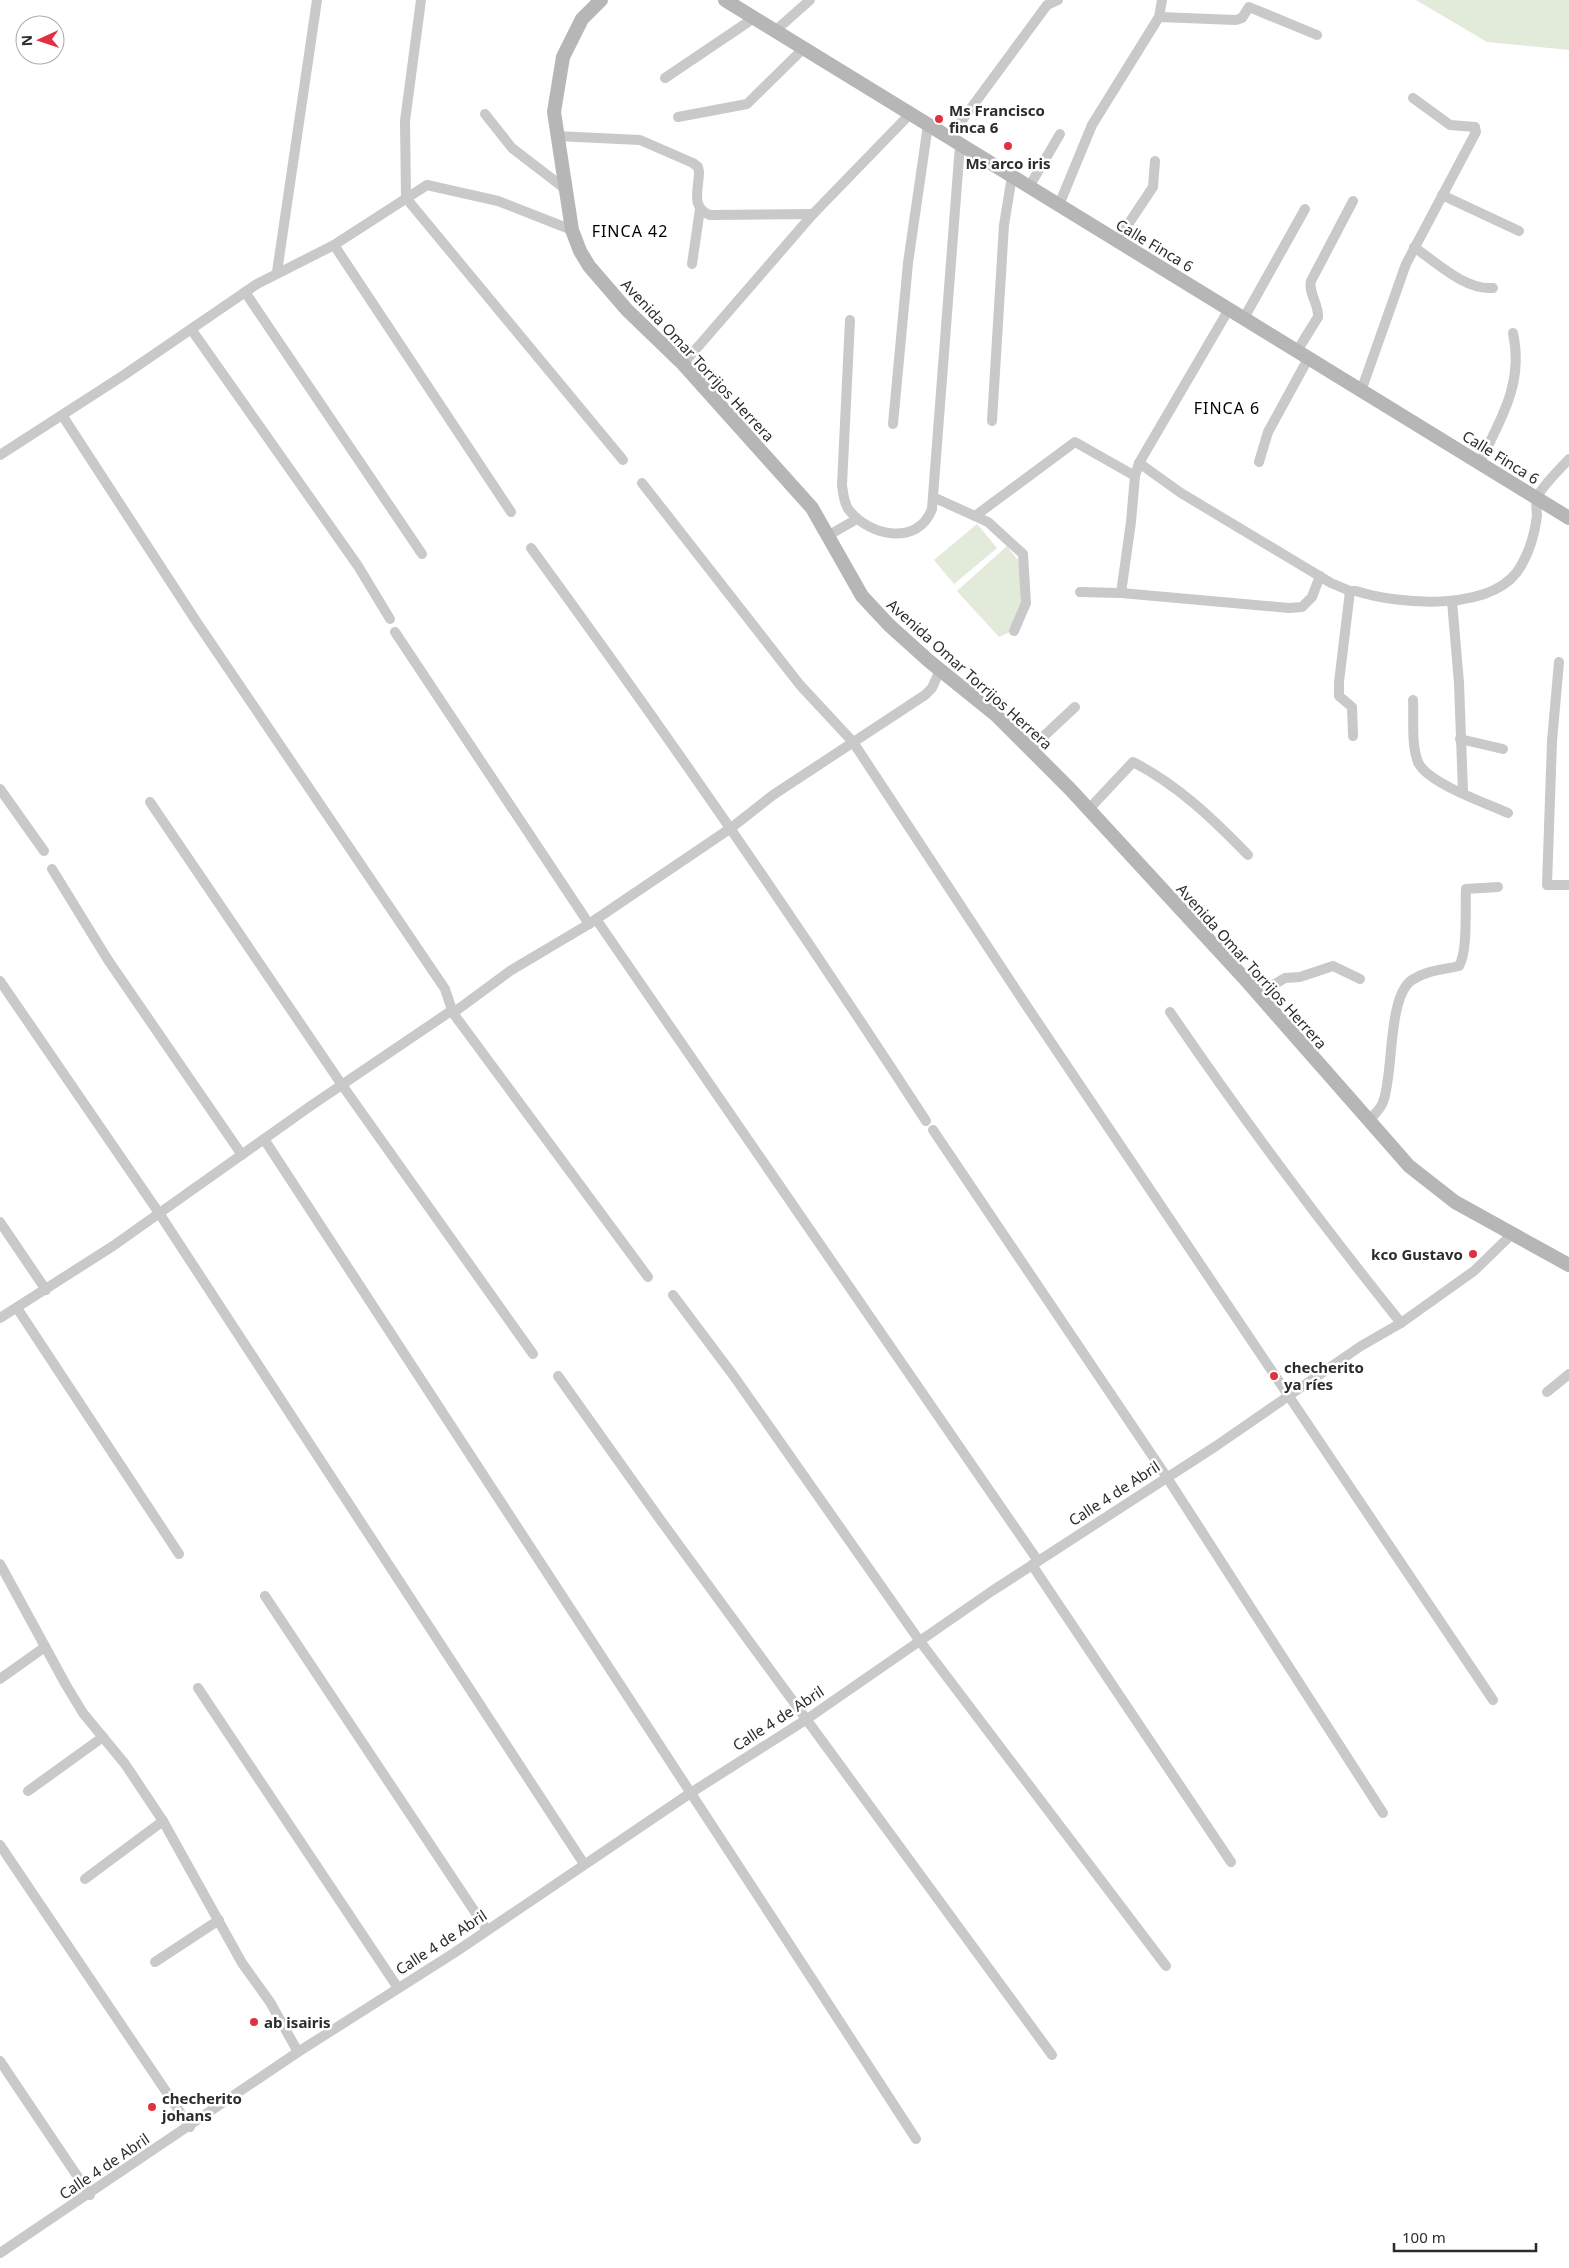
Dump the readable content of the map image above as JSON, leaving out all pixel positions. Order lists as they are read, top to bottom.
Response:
{
  "streets": {
    "street": ["Calle Finca 6", "Avenida Omar Torrijos Herrera", "Calle 4 de Abril"]
  },
  "crossings": [
    ["Avenida Omar Torrijos Herrera", "Calle 4 de Abril"]
  ],
  "districts": ["FINCA 42", "FINCA 6"],
  "places": [
    "Ms Francisco finca 6",
    "Ms arco iris",
    "kco Gustavo",
    "checherito ya ríes",
    "ab isairis",
    "checherito johans"
  ],
  "scale_bar": "100 m",
  "north": "left"
}
